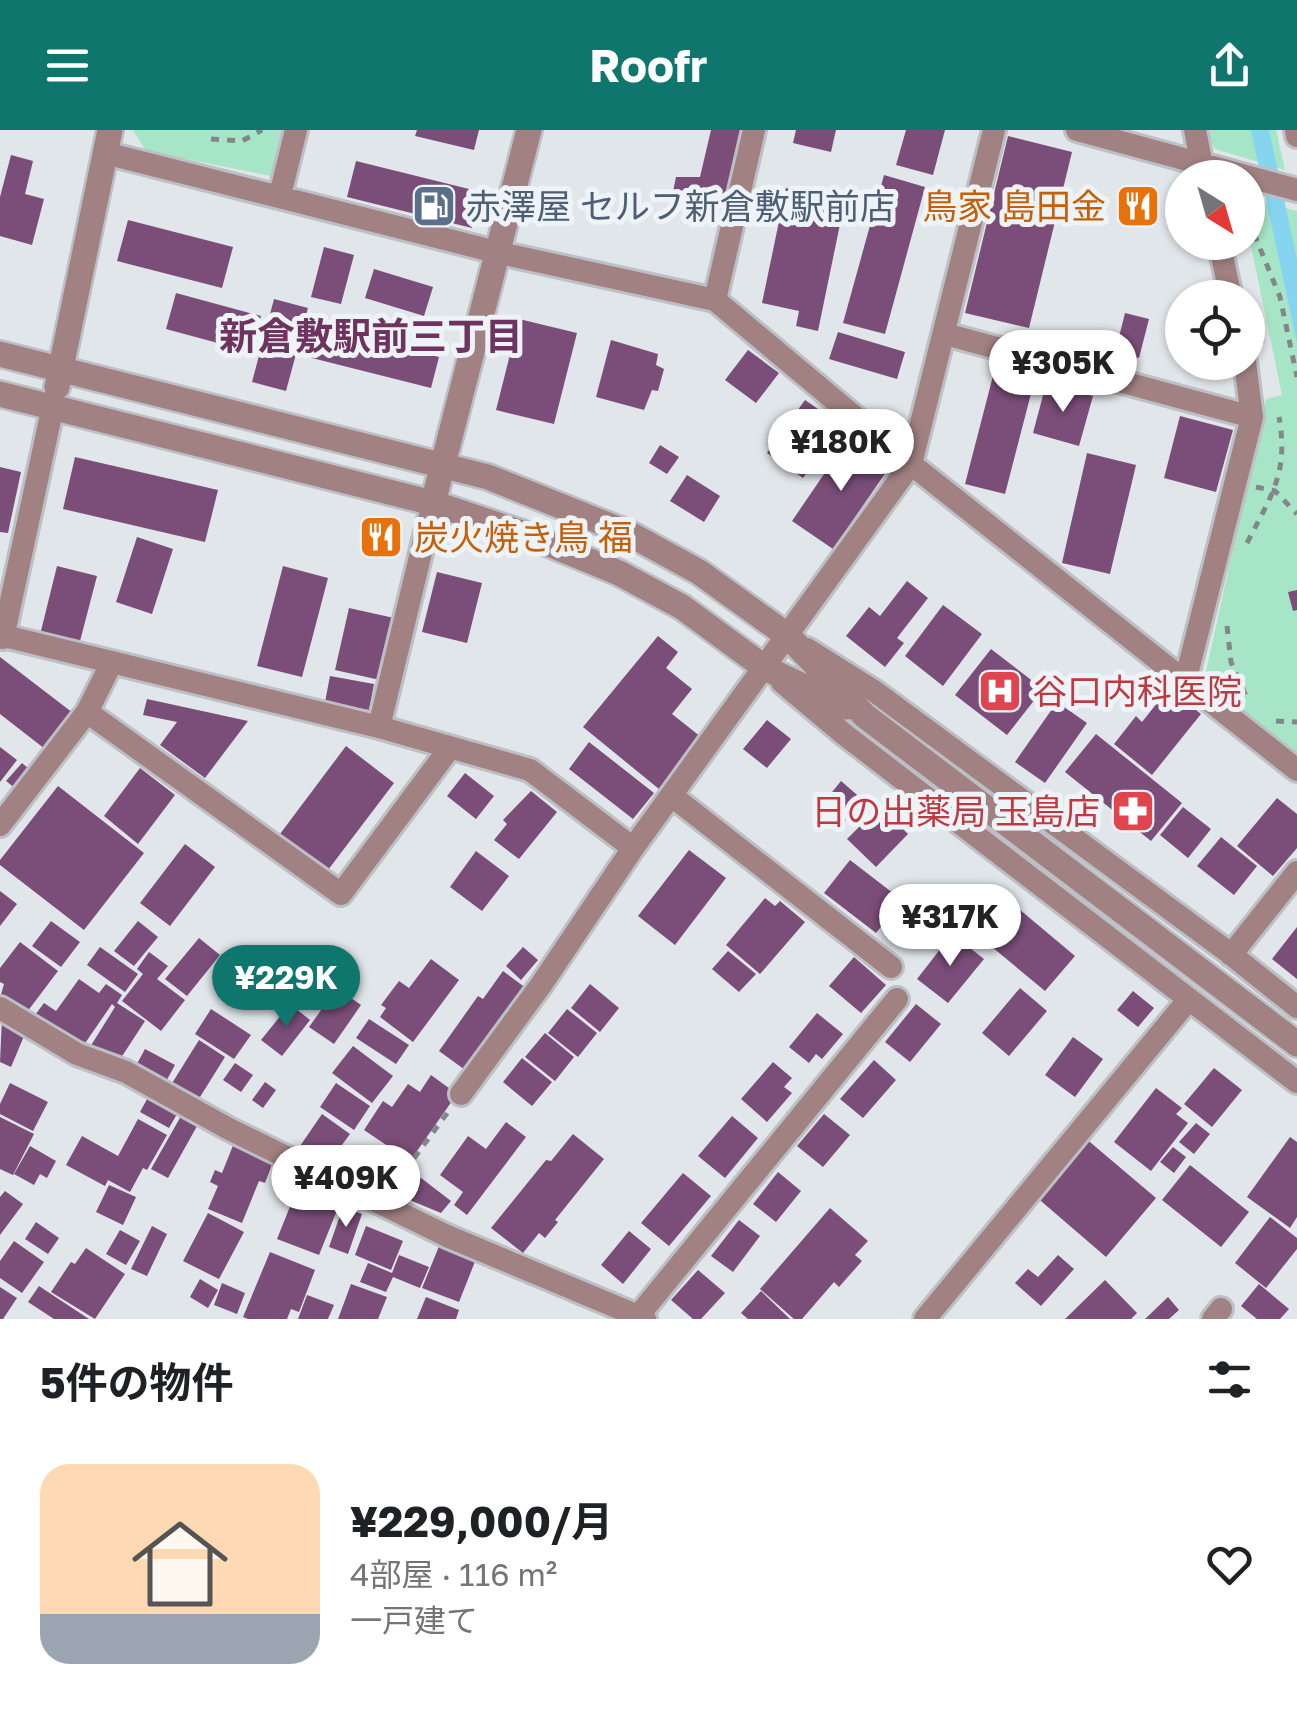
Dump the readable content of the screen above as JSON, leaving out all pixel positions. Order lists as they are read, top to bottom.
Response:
{
  "districts": ["新倉敷駅前三丁目"],
  "places": {
    "fuel station": ["赤澤屋 セルフ新倉敷駅前店"],
    "restaurant": ["鳥家 島田金", "炭火焼き鳥 福"],
    "hospital": ["谷口内科医院"],
    "pharmacy": ["日の出薬局 玉島店"]
  },
  "north": "bottom right",
  "page": {
    "header": "Roofr",
    "price": [
      "¥305K",
      "¥180K",
      "¥317K",
      "¥229K",
      "¥409K"
    ],
    "heading": "5件の物件",
    "list": [
      {
        "name": "¥229,000/月",
        "note": "4部屋 · 116 m² · 一戸建て"
      }
    ]
  }
}
